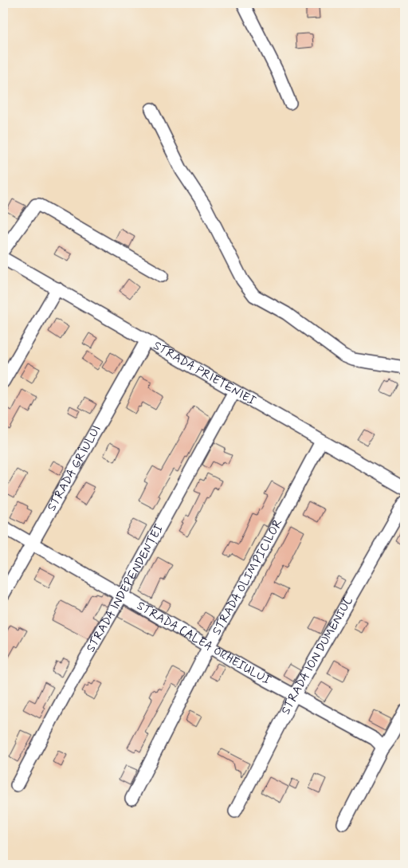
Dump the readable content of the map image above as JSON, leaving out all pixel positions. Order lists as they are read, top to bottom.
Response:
{
  "streets": {
    "street": [
      "STRADA PRIETENIEI",
      "STRADA GRÎULUI",
      "STRADA OLIMPICILOR",
      "STRADA INDEPENDENȚEI",
      "STRADA CALEA ORHEIULUI",
      "STRADA ION DUMENIUC"
    ]
  },
  "crossings": [
    ["STRADA PRIETENIEI", "STRADA GRÎULUI"],
    ["STRADA PRIETENIEI", "STRADA OLIMPICILOR"],
    ["STRADA PRIETENIEI", "STRADA INDEPENDENȚEI"],
    ["STRADA GRÎULUI", "STRADA CALEA ORHEIULUI"],
    ["STRADA OLIMPICILOR", "STRADA CALEA ORHEIULUI"],
    ["STRADA INDEPENDENȚEI", "STRADA CALEA ORHEIULUI"],
    ["STRADA CALEA ORHEIULUI", "STRADA ION DUMENIUC"]
  ]
}
